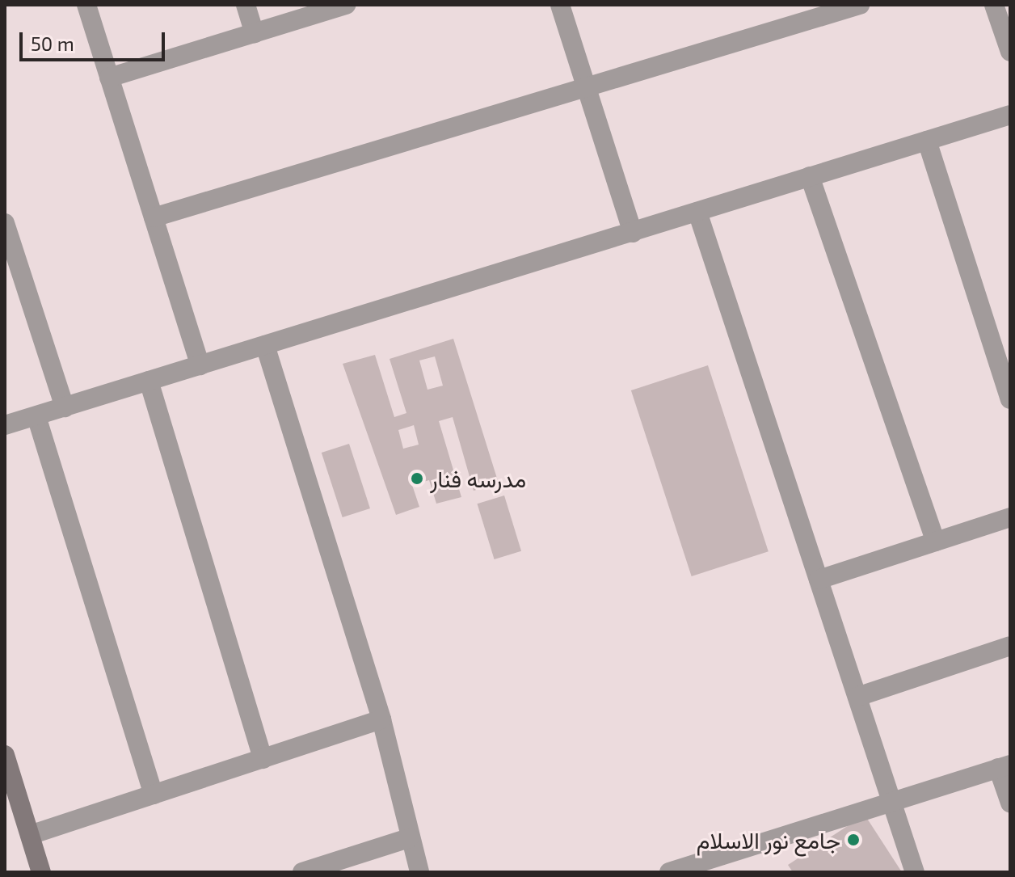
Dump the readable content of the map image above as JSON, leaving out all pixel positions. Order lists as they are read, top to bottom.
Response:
{
  "places": ["مدرسه فنار", "جامع نور الاسلام"],
  "scale_bar": "50 m"
}
